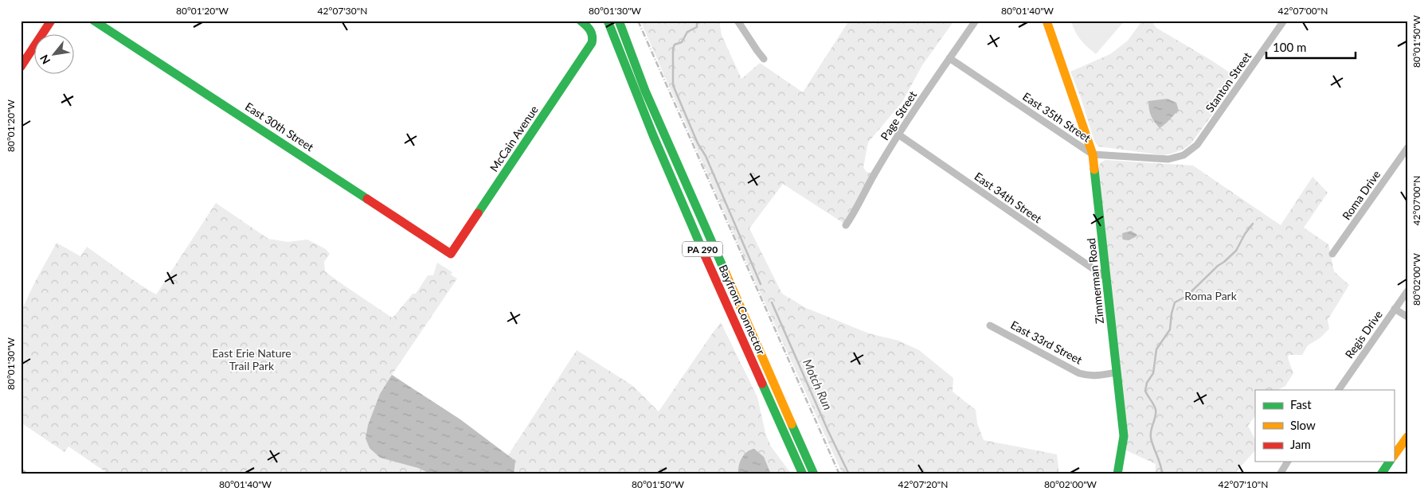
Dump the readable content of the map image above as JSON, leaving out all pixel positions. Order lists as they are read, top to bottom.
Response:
{
  "streets": {
    "main road": [
      "East 30th Street",
      "McCain Avenue",
      "PA 290",
      "Zimmerman Road",
      "Bayfront Connector"
    ],
    "street": [
      "Stanton Street",
      "Page Street",
      "East 35th Street",
      "Roma Drive",
      "East 34th Street",
      "Regis Drive",
      "East 33rd Street"
    ]
  },
  "crossings": [
    ["Stanton Street", "East 35th Street"],
    ["Page Street", "East 35th Street"],
    ["Page Street", "East 34th Street"],
    ["East 35th Street", "Zimmerman Road"],
    ["East 30th Street", "McCain Avenue"],
    ["East 34th Street", "Zimmerman Road"],
    ["Zimmerman Road", "East 33rd Street"]
  ],
  "water": ["Motch Run"],
  "parks": ["Roma Park", "East Erie Nature Trail Park"],
  "legend": ["Fast", "Slow", "Jam"],
  "scale_bar": "100 m",
  "north": "bottom left",
  "coordinates": [
    "80°01'20\"W",
    "42°07'30\"N",
    "80°01'30\"W",
    "80°01'40\"W",
    "42°07'00\"N",
    "80°01'50\"W",
    "80°02'00\"W",
    "42°07'20\"N",
    "42°07'10\"N"
  ]
}
